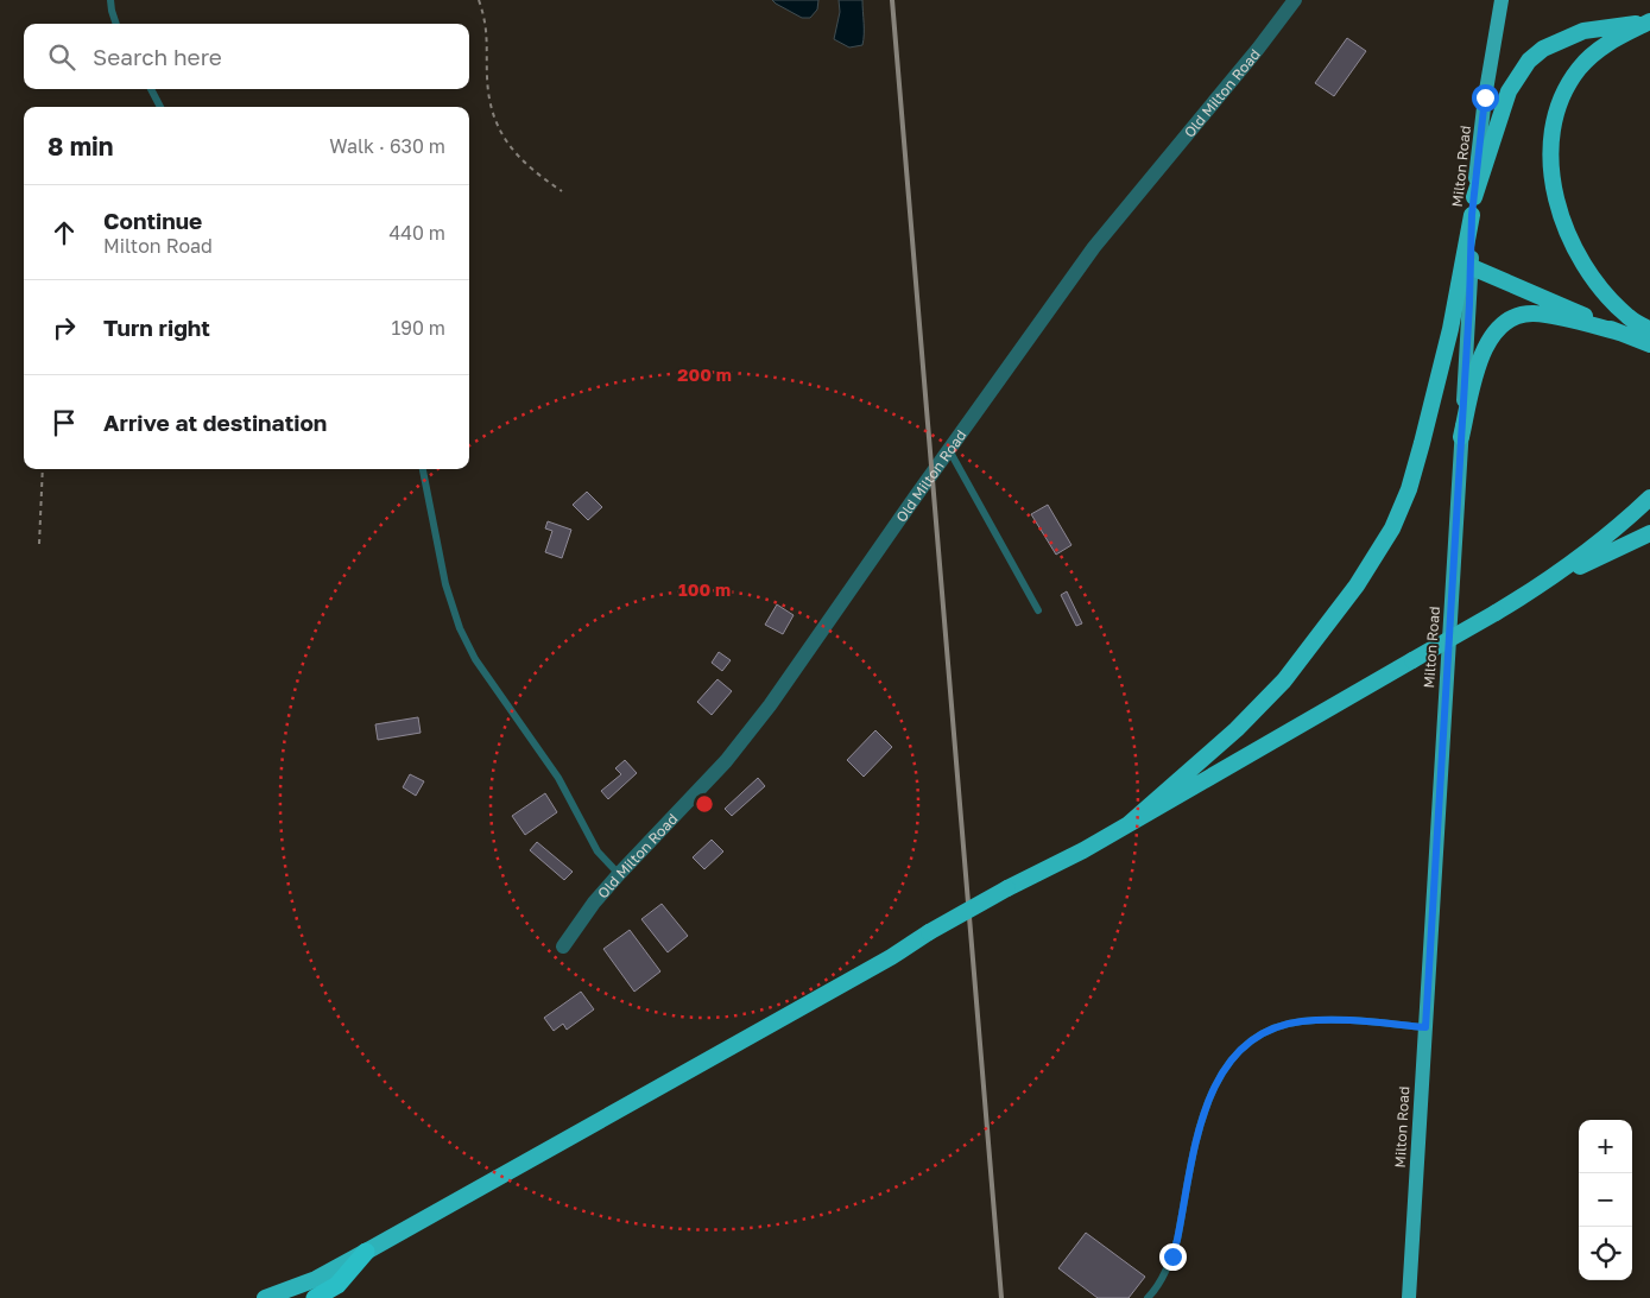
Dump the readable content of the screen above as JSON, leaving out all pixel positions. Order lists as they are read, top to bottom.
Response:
{
  "streets": {
    "main road": ["Milton Road"],
    "street": ["Old Milton Road"]
  },
  "page": {
    "search": "Search here",
    "heading": ["8 min", "Walk · 630 m"],
    "list": [
      ["Continue", "Milton Road", "440 m"],
      ["Turn right", "190 m"],
      "Arrive at destination"
    ],
    "map_buttons": ["+", "−"]
  },
  "rings": ["200 m", "100 m"]
}
